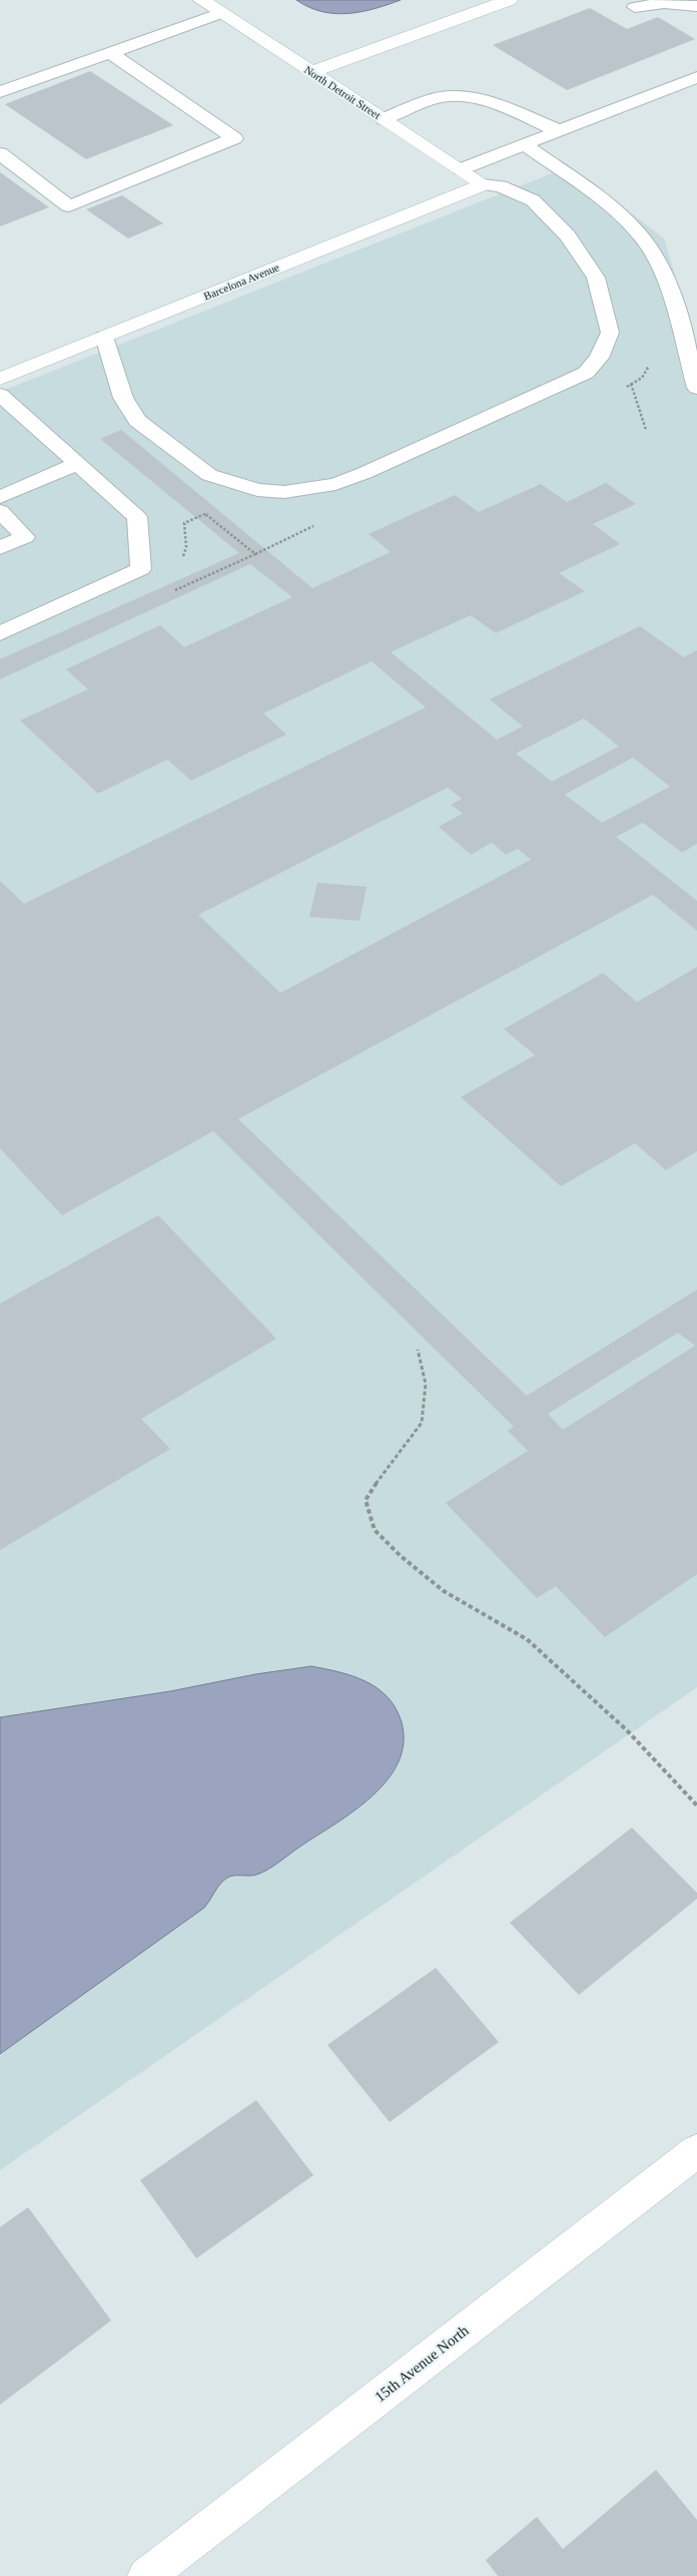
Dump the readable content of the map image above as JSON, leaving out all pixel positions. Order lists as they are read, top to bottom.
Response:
{
  "streets": {
    "street": ["North Detroit Street", "Barcelona Avenue", "15th Avenue North"]
  },
  "crossings": [
    ["North Detroit Street", "Barcelona Avenue"]
  ]
}
